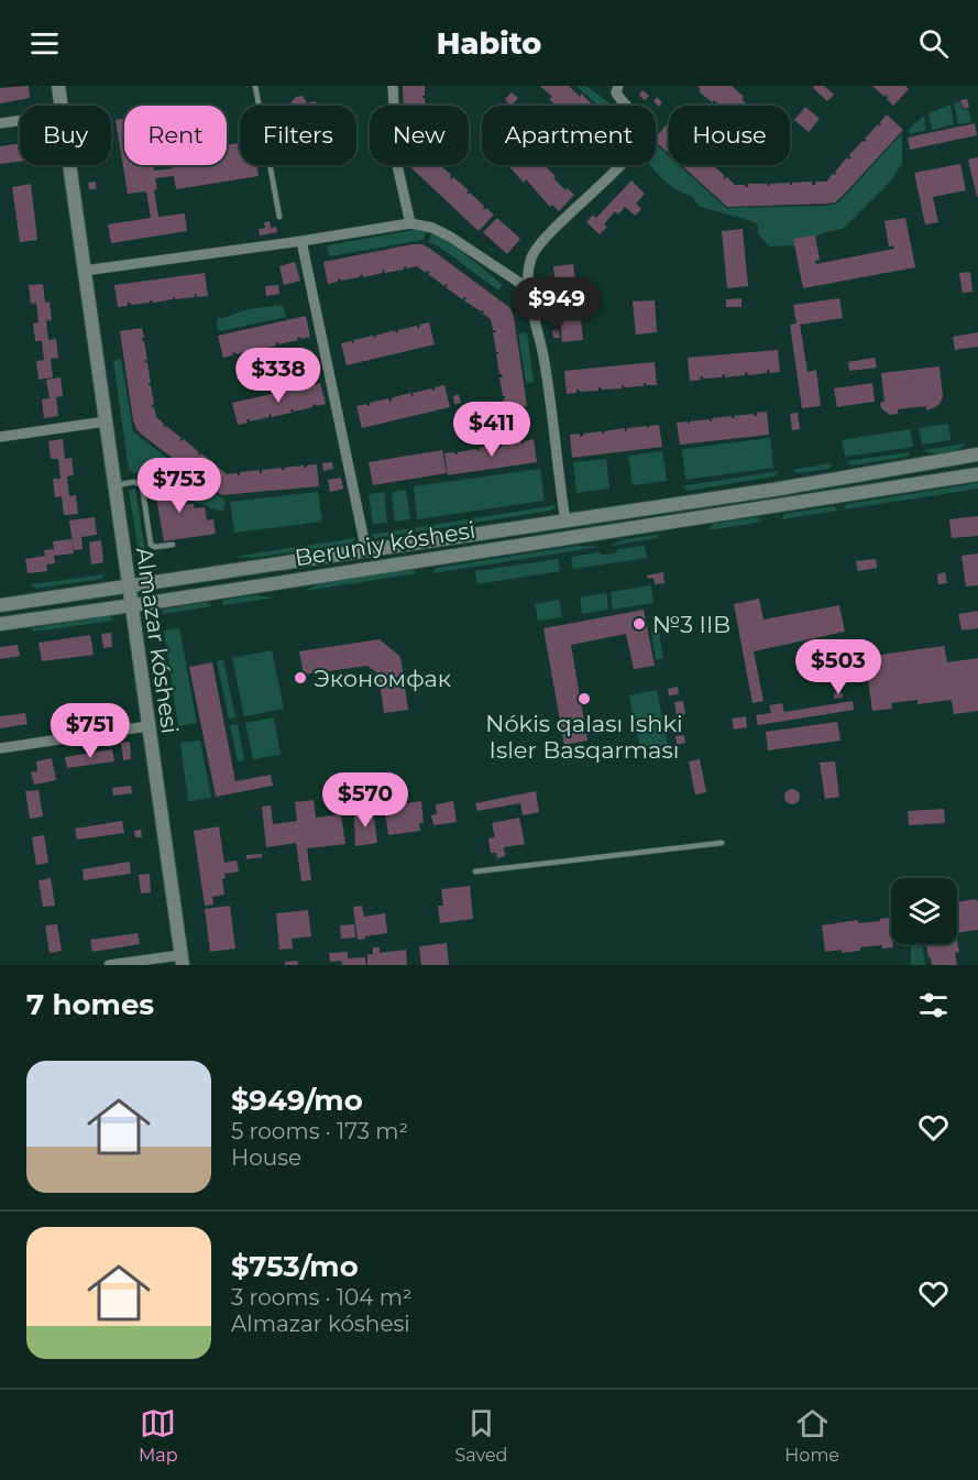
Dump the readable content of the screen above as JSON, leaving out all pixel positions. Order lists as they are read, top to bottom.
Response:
{
  "streets": {
    "street": ["Beruniy kóshesi", "Almazar kóshesi"]
  },
  "crossings": [
    ["Beruniy kóshesi", "Almazar kóshesi"]
  ],
  "places": ["№3 IIB", "Экономфак", "Nókis qalası Ishki Isler Basqarması"],
  "page": {
    "header": "Habito",
    "chip": [
      "Buy",
      "Rent",
      "Filters",
      "New",
      "Apartment",
      "House"
    ],
    "price": [
      "$949",
      "$338",
      "$411",
      "$753",
      "$503",
      "$751",
      "$570"
    ],
    "heading": "7 homes",
    "list": [
      {
        "name": "$949/mo",
        "note": "5 rooms · 173 m² · House"
      },
      {
        "name": "$753/mo",
        "note": "3 rooms · 104 m² · Almazar kóshesi"
      }
    ],
    "tabs": ["Map", "Saved", "Home"]
  }
}
